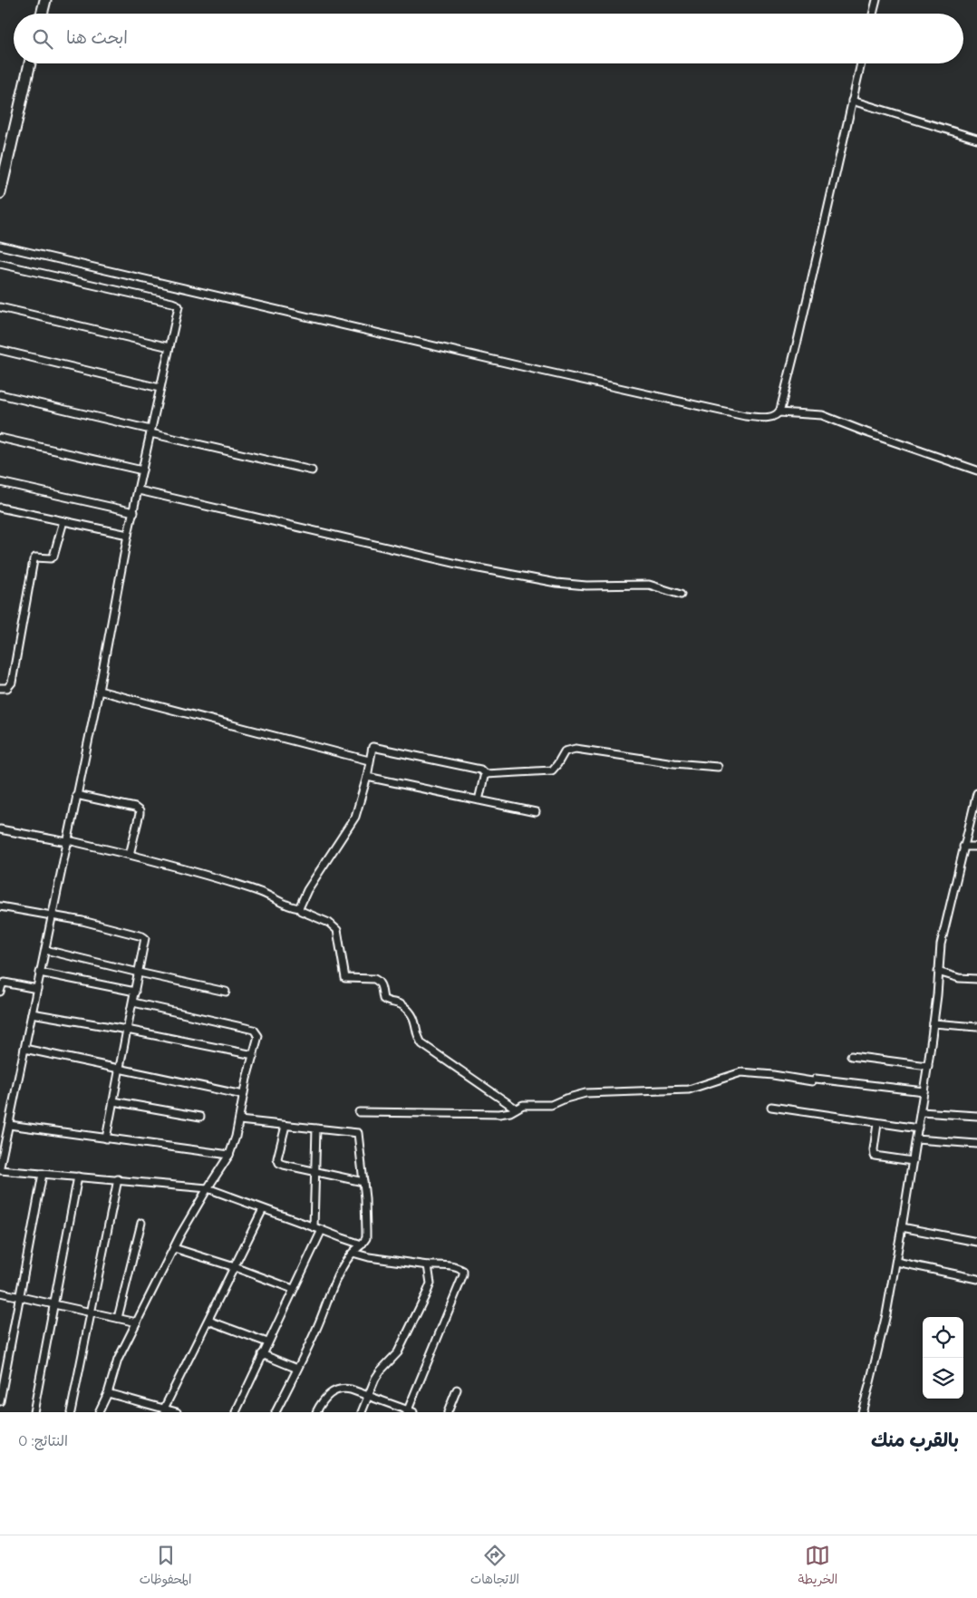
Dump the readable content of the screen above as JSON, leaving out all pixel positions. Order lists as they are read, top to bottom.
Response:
{
  "page": {
    "search": "ابحث هنا",
    "heading": ["بالقرب منك", "النتائج: 0"],
    "nav": ["الخريطة", "الاتجاهات", "المحفوظات"]
  }
}
